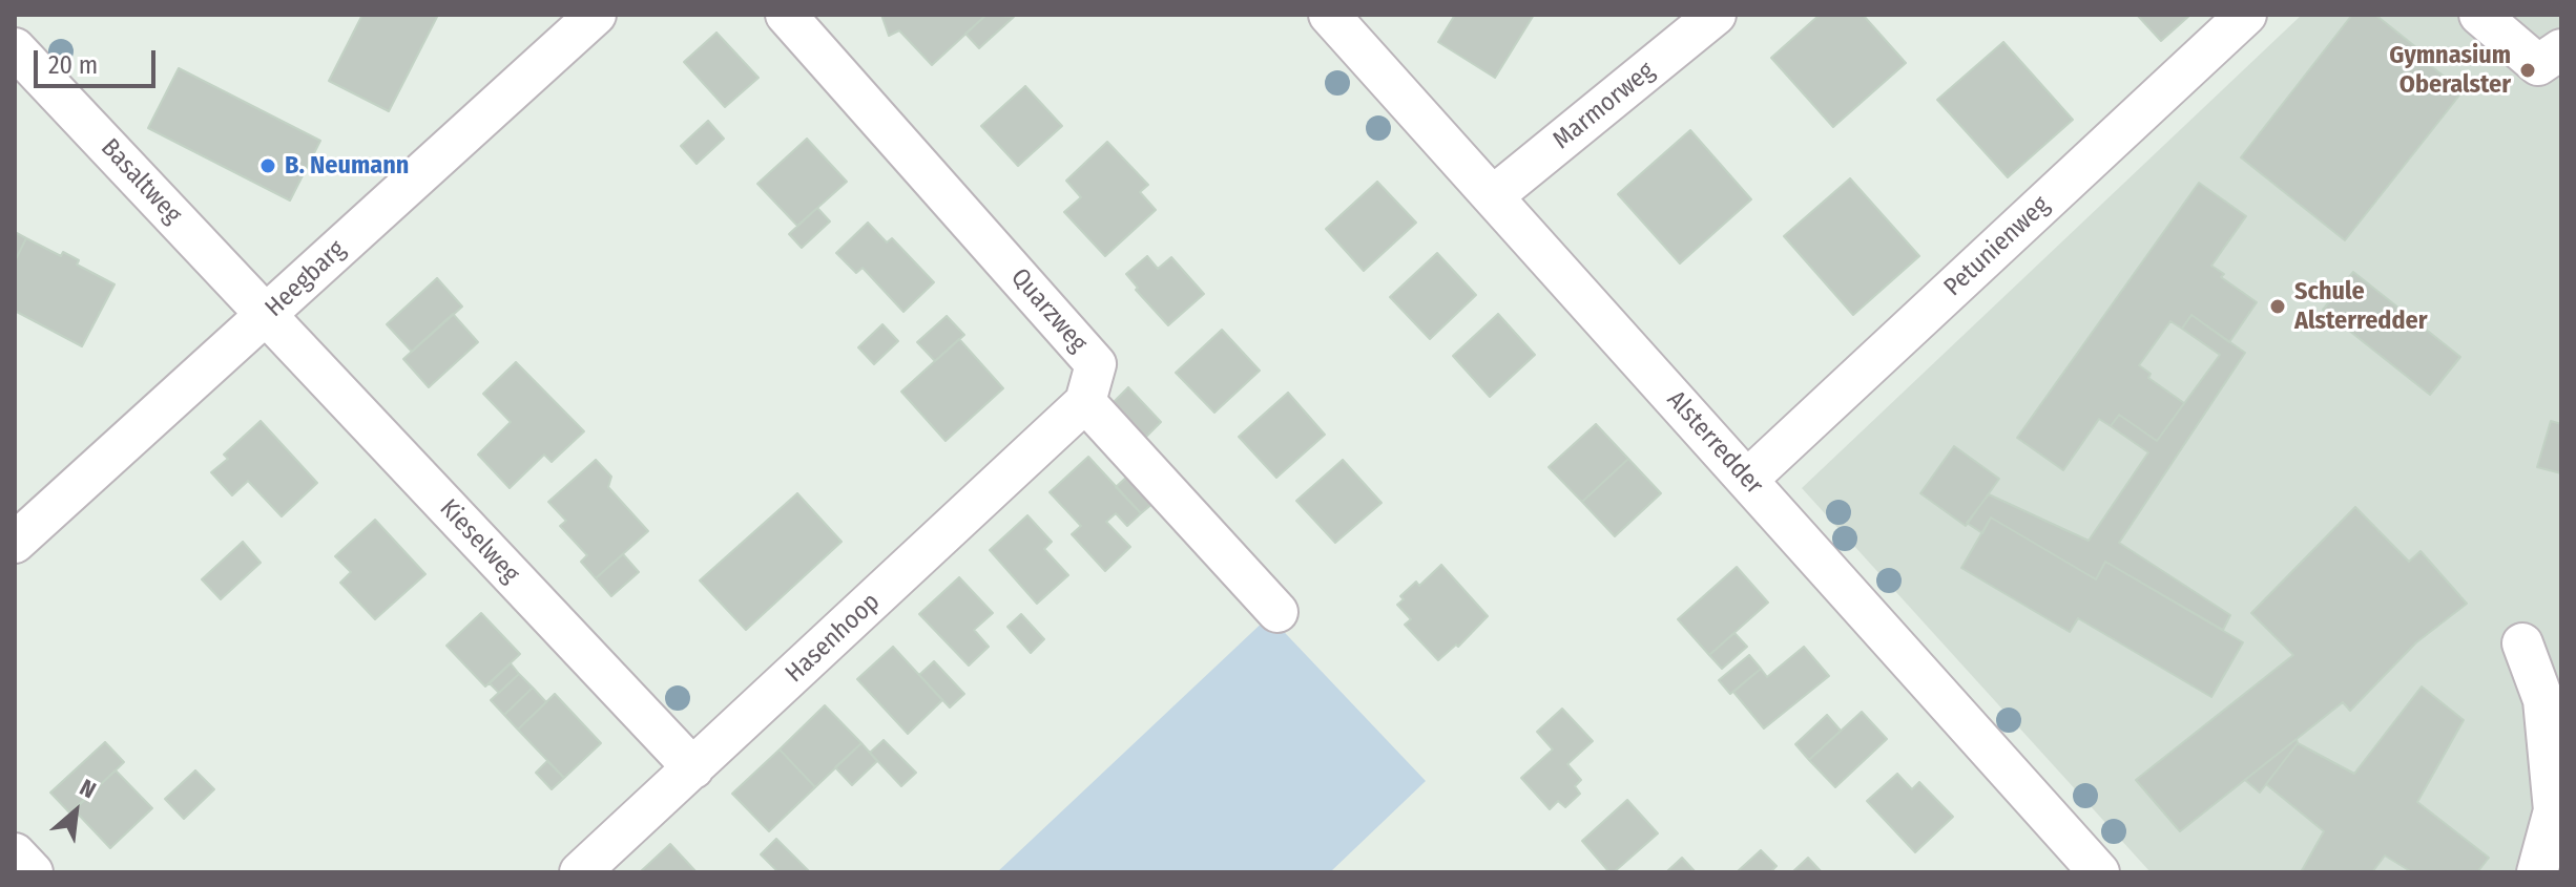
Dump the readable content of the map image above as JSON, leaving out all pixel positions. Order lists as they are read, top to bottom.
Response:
{
  "streets": {
    "street": [
      "Marmorweg",
      "Basaltweg",
      "Petunienweg",
      "Heegbarg",
      "Quarzweg",
      "Alsterredder",
      "Kieselweg",
      "Hasenhoop"
    ]
  },
  "crossings": [
    ["Marmorweg", "Alsterredder"],
    ["Basaltweg", "Heegbarg"],
    ["Basaltweg", "Kieselweg"],
    ["Petunienweg", "Alsterredder"],
    ["Heegbarg", "Kieselweg"],
    ["Quarzweg", "Hasenhoop"],
    ["Kieselweg", "Hasenhoop"]
  ],
  "places": ["Gymnasium Oberalster", "B. Neumann", "Schule Alsterredder"],
  "scale_bar": "20 m",
  "north": "top right"
}
